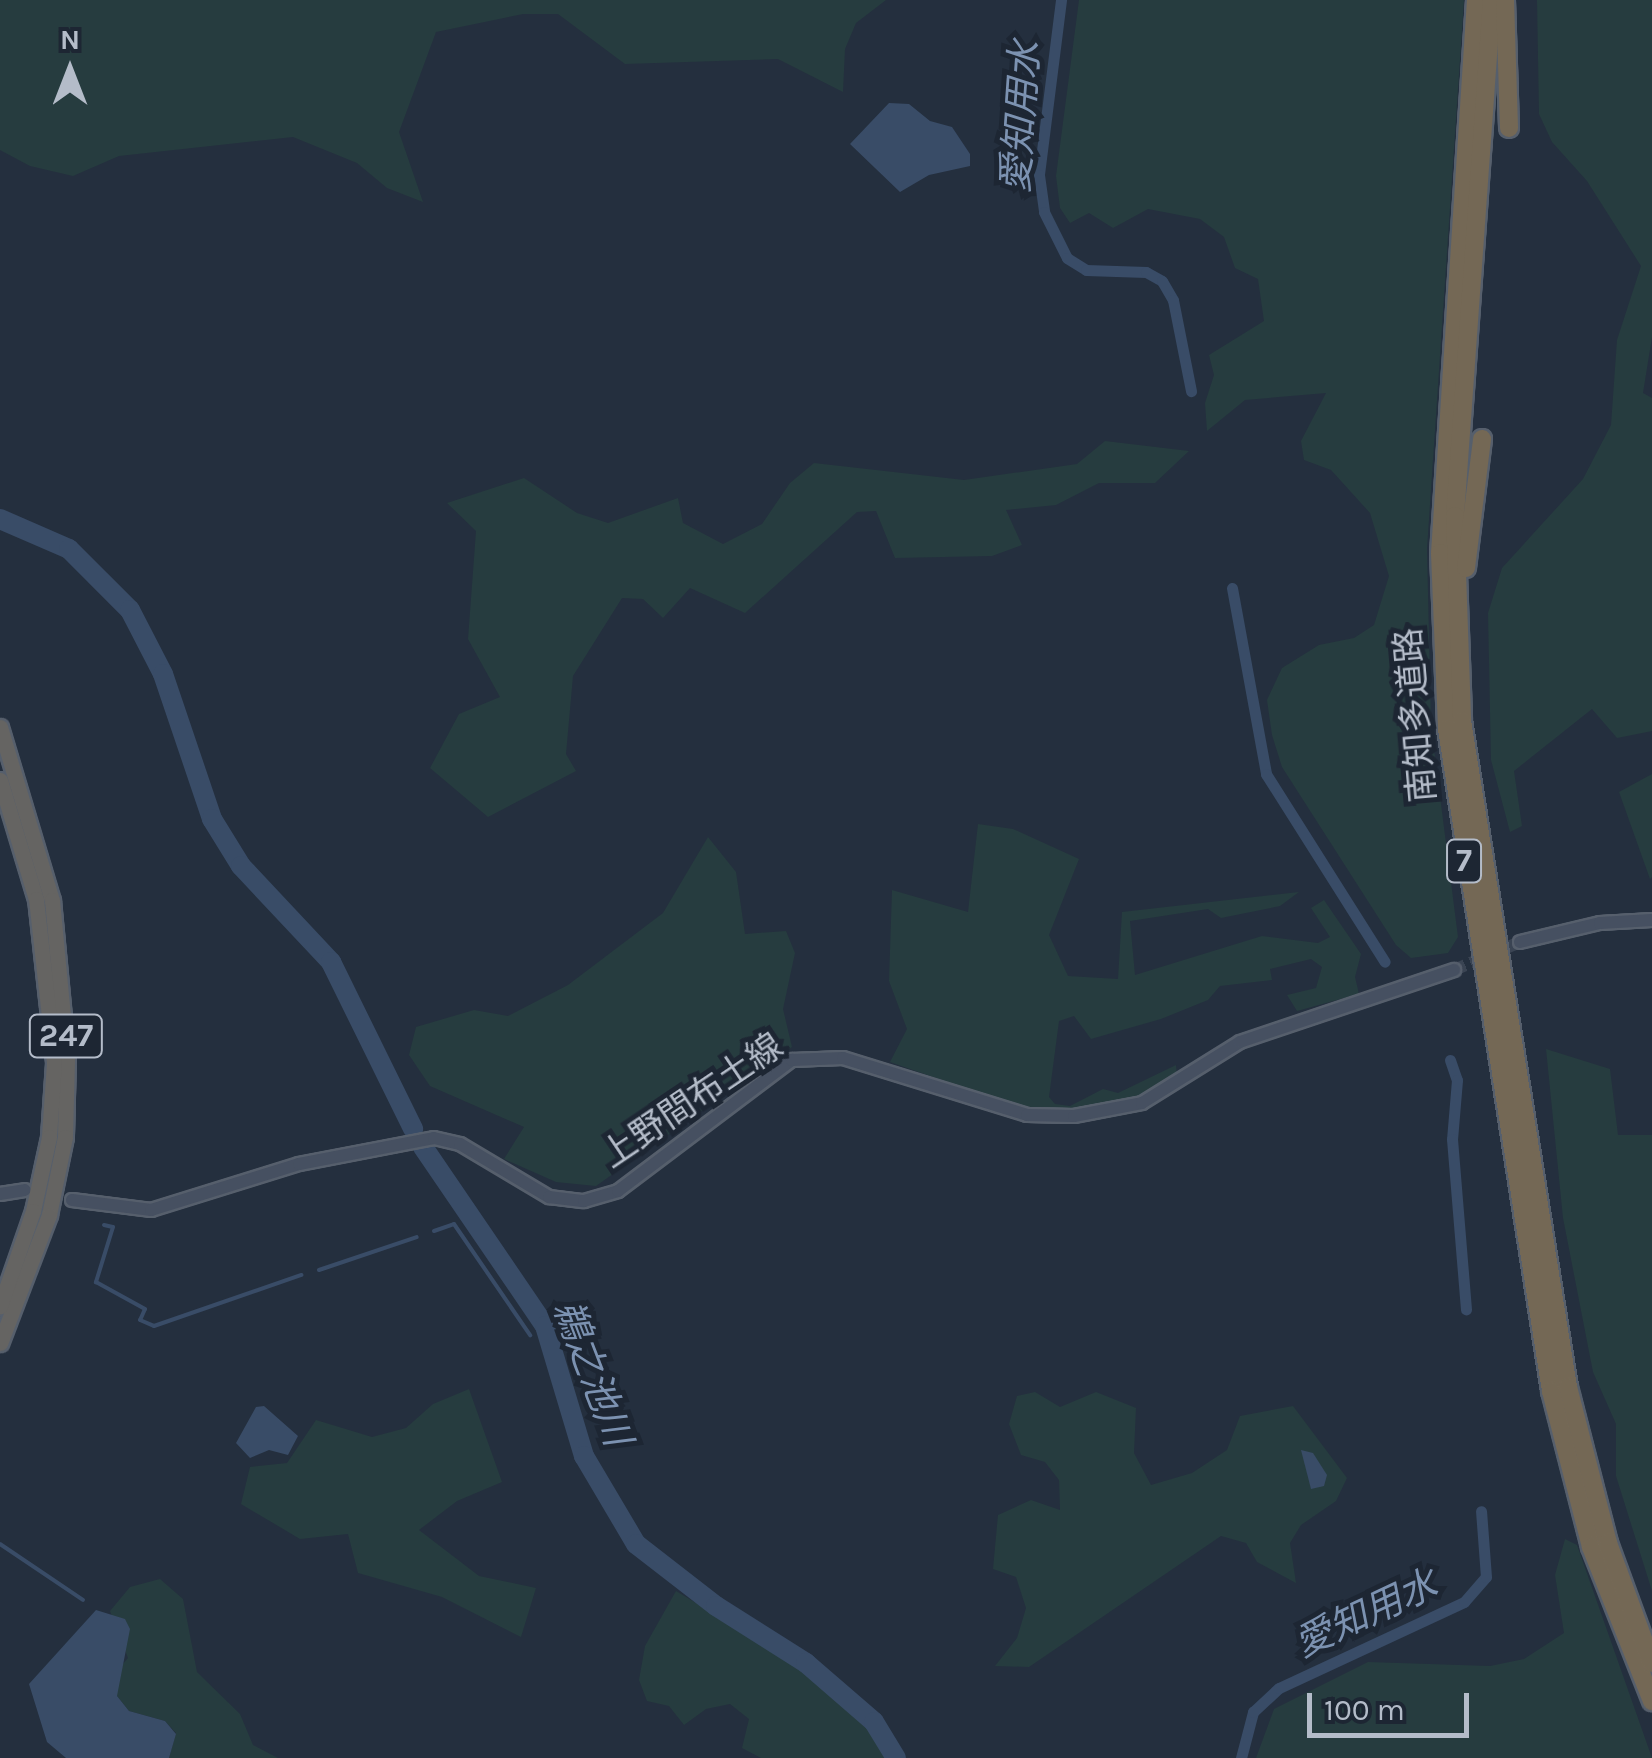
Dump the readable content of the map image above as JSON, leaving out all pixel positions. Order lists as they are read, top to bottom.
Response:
{
  "streets": {
    "highway": ["南知多道路", "7", "247"],
    "main road": ["上野間布土線"]
  },
  "water": ["愛知用水", "鵜之池川"],
  "scale_bar": "100 m",
  "north": "top"
}
